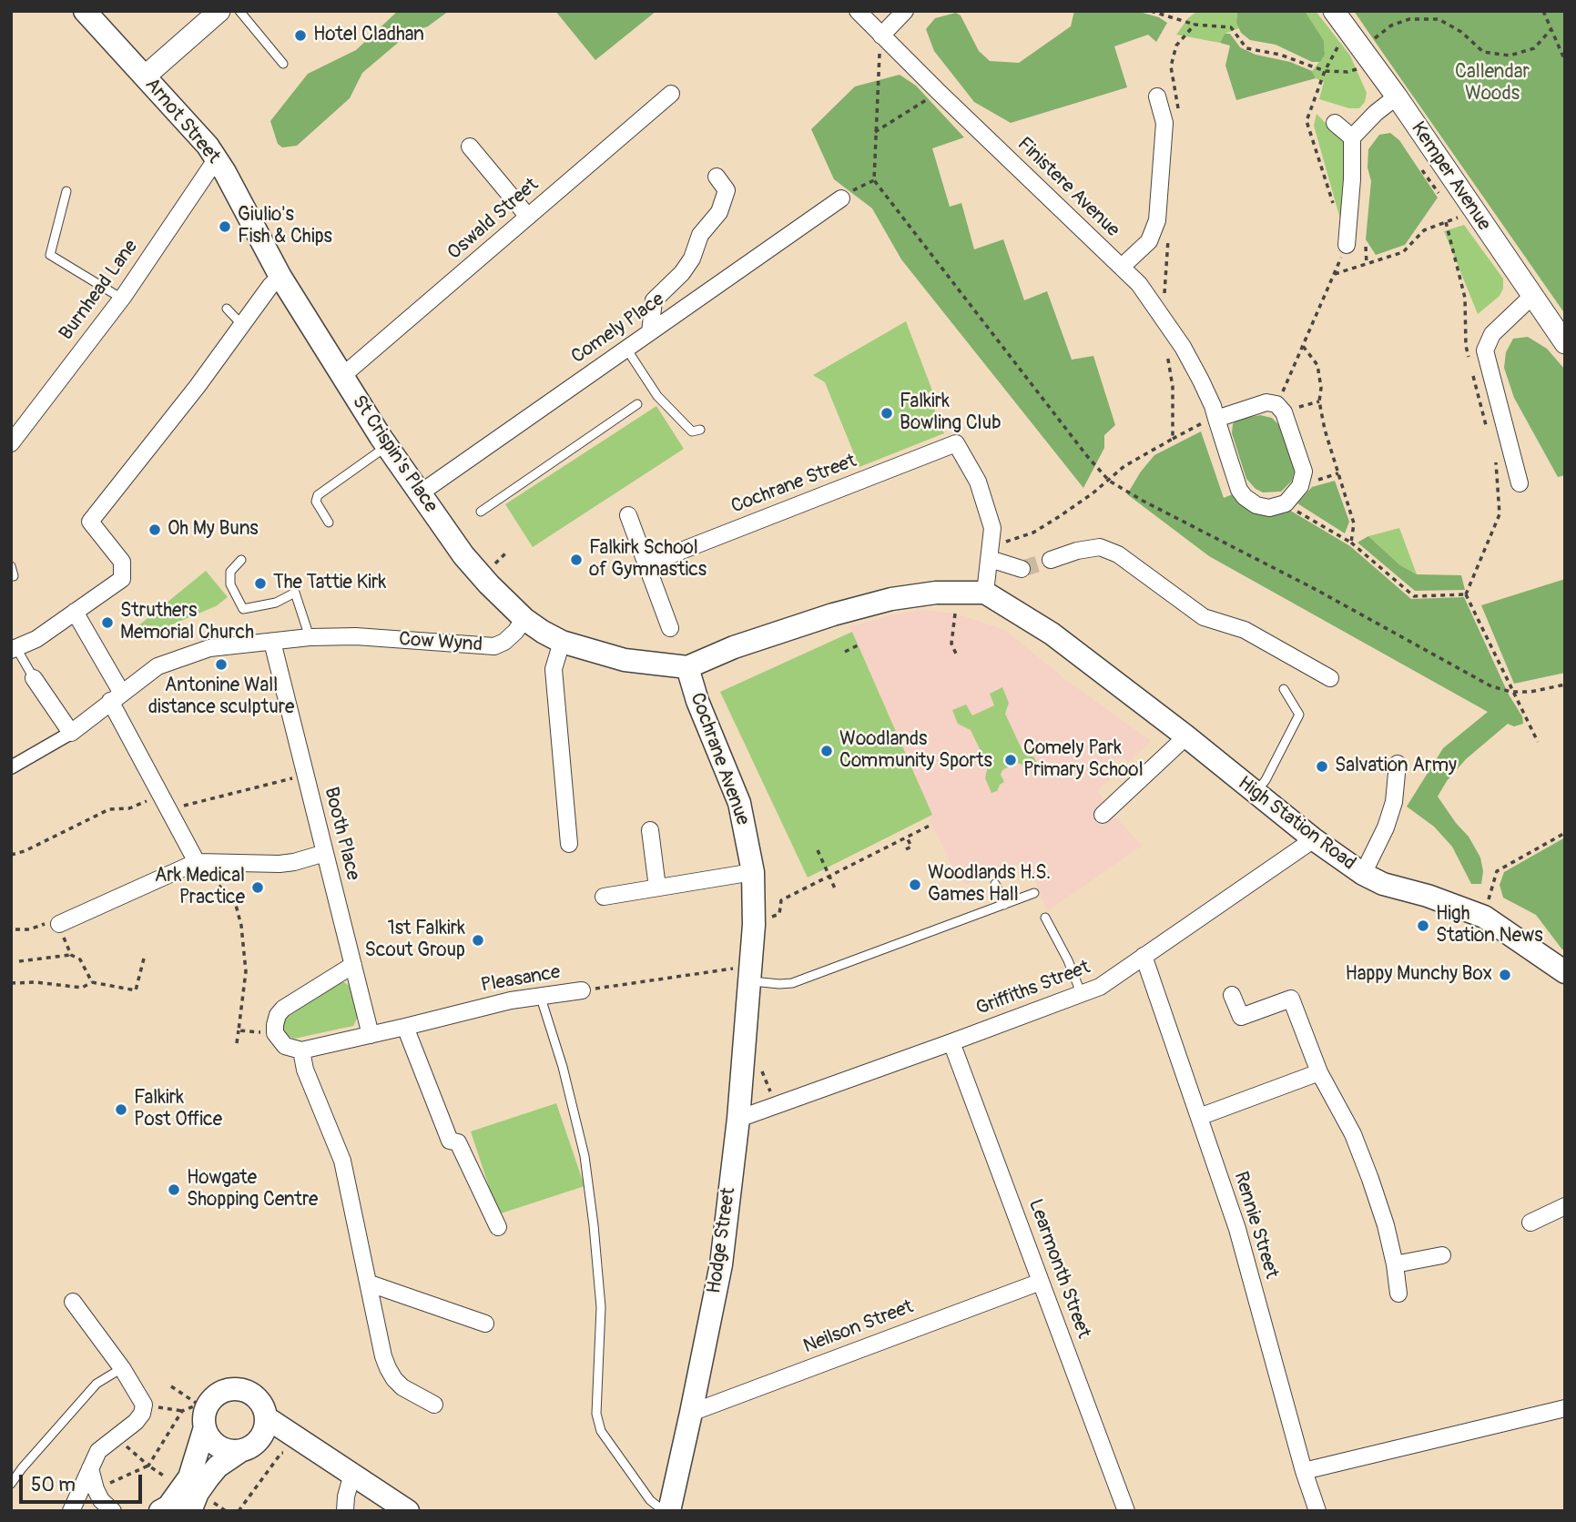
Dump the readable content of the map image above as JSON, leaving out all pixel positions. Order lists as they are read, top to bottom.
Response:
{
  "streets": {
    "main road": [
      "Arnot Street",
      "St Crispin's Place",
      "Cochrane Avenue",
      "High Station Road",
      "Hodge Street"
    ],
    "street": [
      "Kemper Avenue",
      "Finistere Avenue",
      "Oswald Street",
      "Burnhead Lane",
      "Comely Place",
      "Cochrane Street",
      "Cow Wynd",
      "Booth Place",
      "Pleasance",
      "Griffiths Street",
      "Rennie Street",
      "Learmonth Street",
      "Neilson Street"
    ]
  },
  "crossings": [
    ["Arnot Street", "Burnhead Lane"],
    ["Arnot Street", "St Crispin's Place"],
    ["Oswald Street", "St Crispin's Place"],
    ["Comely Place", "St Crispin's Place"],
    ["St Crispin's Place", "Cow Wynd"],
    ["Cow Wynd", "Booth Place"],
    ["Cochrane Avenue", "Pleasance"],
    ["Cochrane Avenue", "Hodge Street"],
    ["High Station Road", "Griffiths Street"],
    ["Booth Place", "Pleasance"],
    ["Pleasance", "Hodge Street"],
    ["Griffiths Street", "Rennie Street"],
    ["Griffiths Street", "Hodge Street"],
    ["Griffiths Street", "Learmonth Street"],
    ["Hodge Street", "Neilson Street"],
    ["Learmonth Street", "Neilson Street"]
  ],
  "parks": ["Callendar Woods"],
  "places": [
    "Hotel Cladhan",
    "Giulio's Fish & Chips",
    "Falkirk Bowling Club",
    "Oh My Buns",
    "Falkirk School of Gymnastics",
    "The Tattie Kirk",
    "Struthers Memorial Church",
    "Antonine Wall distance sculpture",
    "Woodlands Community Sports",
    "Comely Park Primary School",
    "Salvation Army",
    "Woodlands H.S. Games Hall",
    "Ark Medical Practice",
    "High Station News",
    "1st Falkirk Scout Group",
    "Happy Munchy Box",
    "Falkirk Post Office",
    "Howgate Shopping Centre"
  ],
  "scale_bar": "50 m"
}
